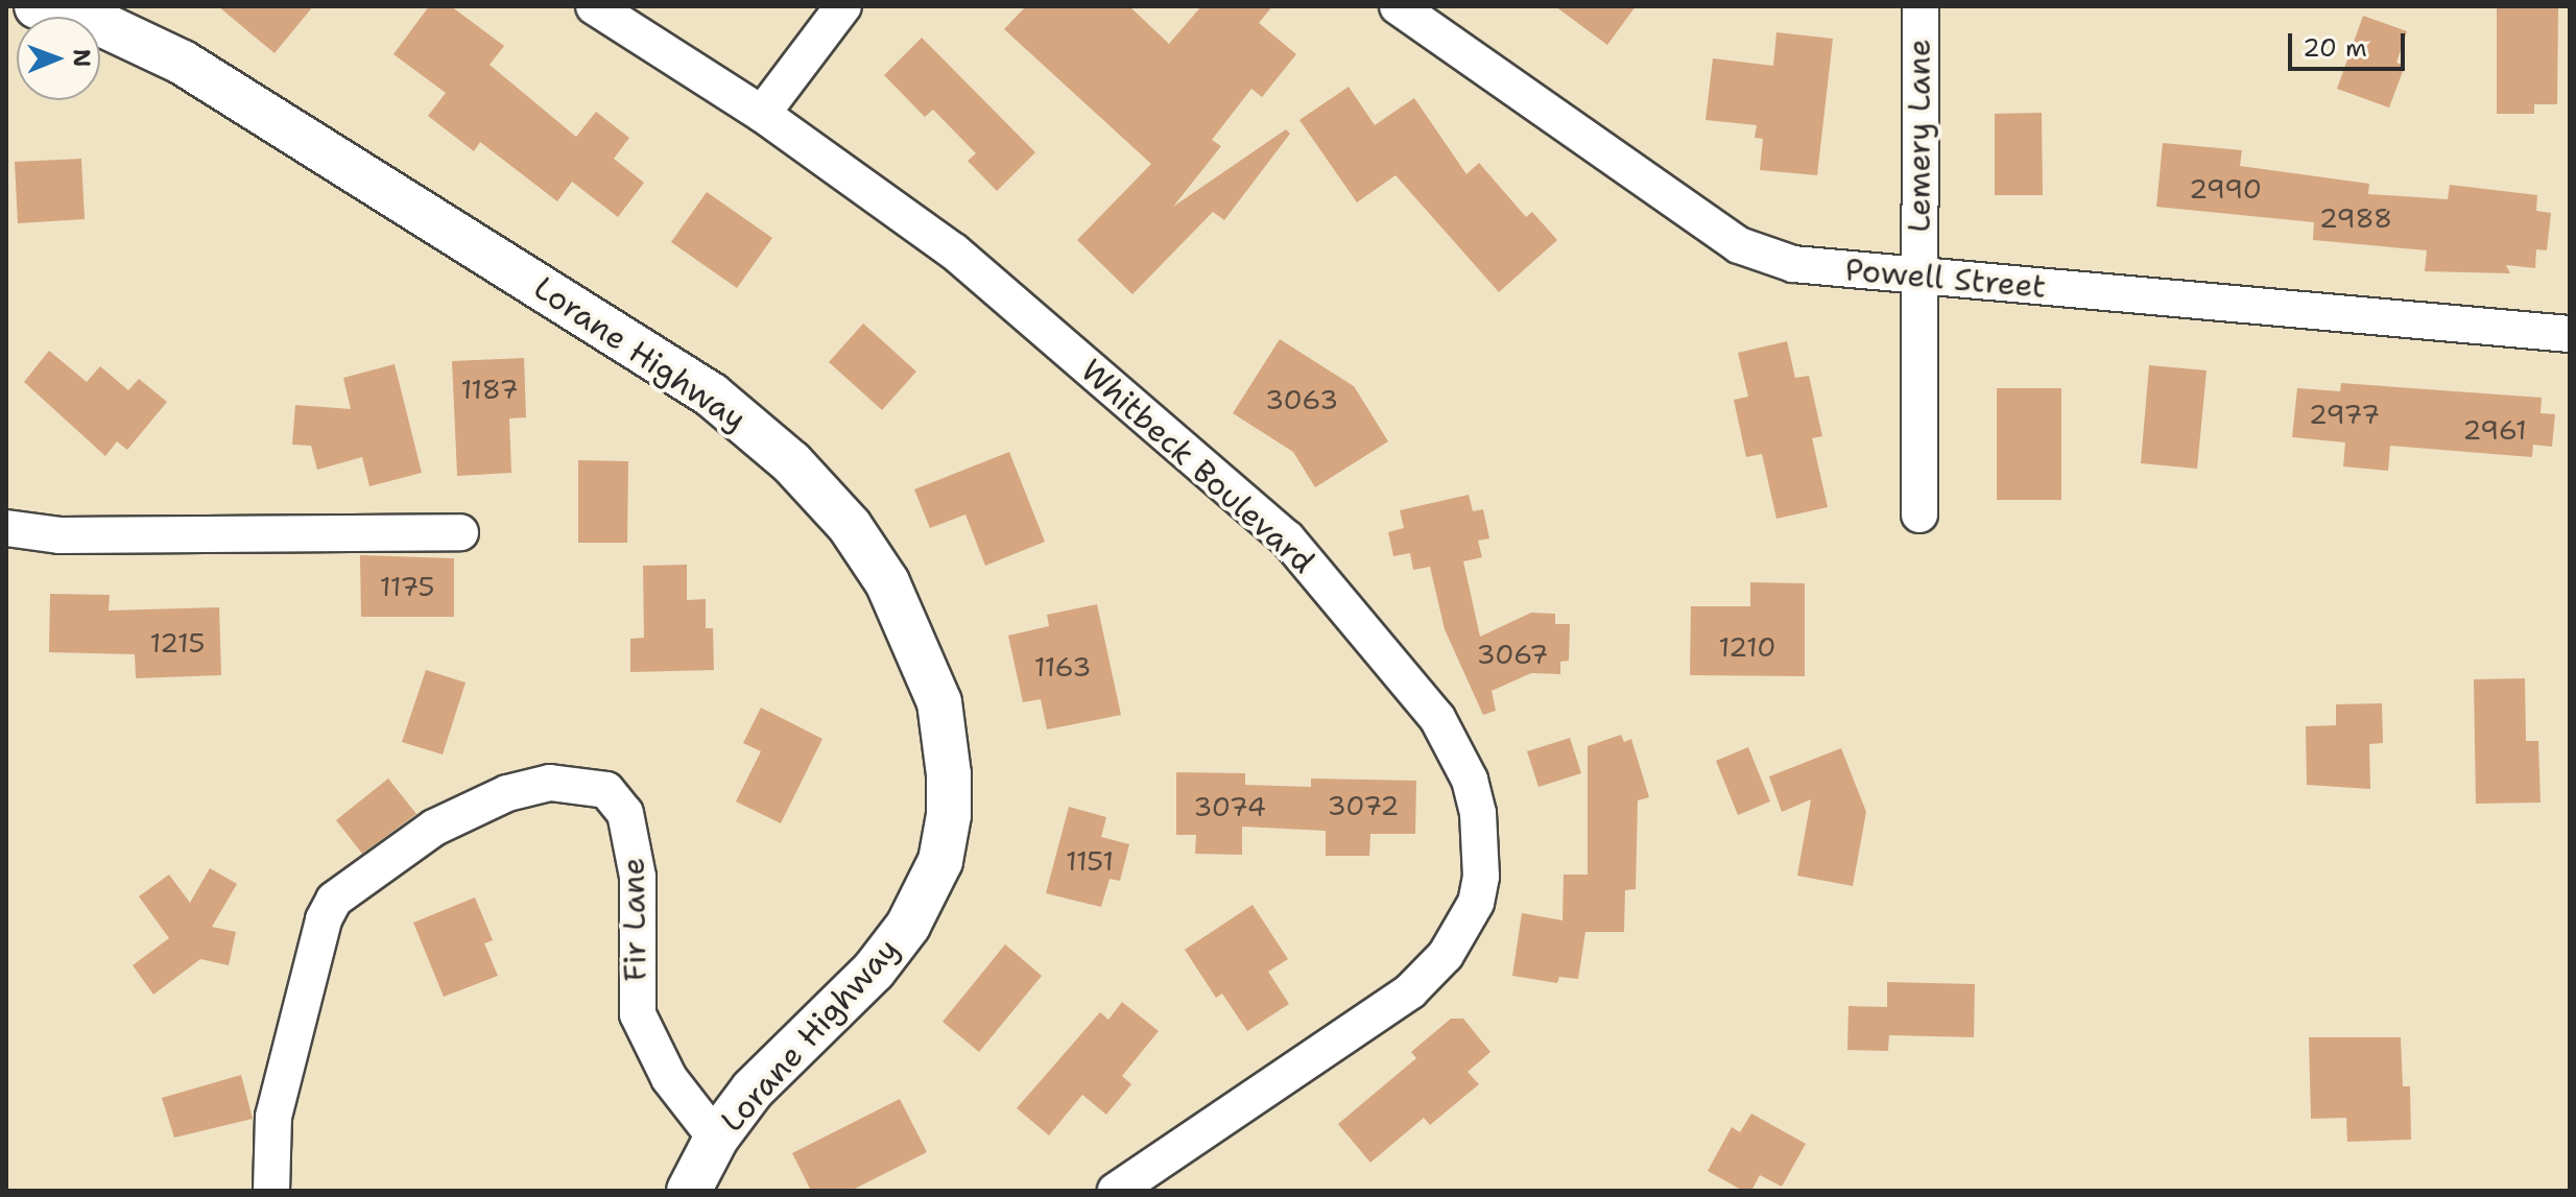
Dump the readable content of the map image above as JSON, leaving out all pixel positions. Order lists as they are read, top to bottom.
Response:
{
  "streets": {
    "street": [
      "Lemery Lane",
      "Powell Street",
      "Lorane Highway",
      "Whitbeck Boulevard",
      "Fir Lane"
    ]
  },
  "crossings": [
    ["Lemery Lane", "Powell Street"],
    ["Lorane Highway", "Fir Lane"]
  ],
  "house_numbers": [
    "2990",
    "2988",
    "1187",
    "3063",
    "2977",
    "2961",
    "1175",
    "1215",
    "1210",
    "3067",
    "1163",
    "3072",
    "3074",
    "1151"
  ],
  "scale_bar": "20 m",
  "north": "right"
}
